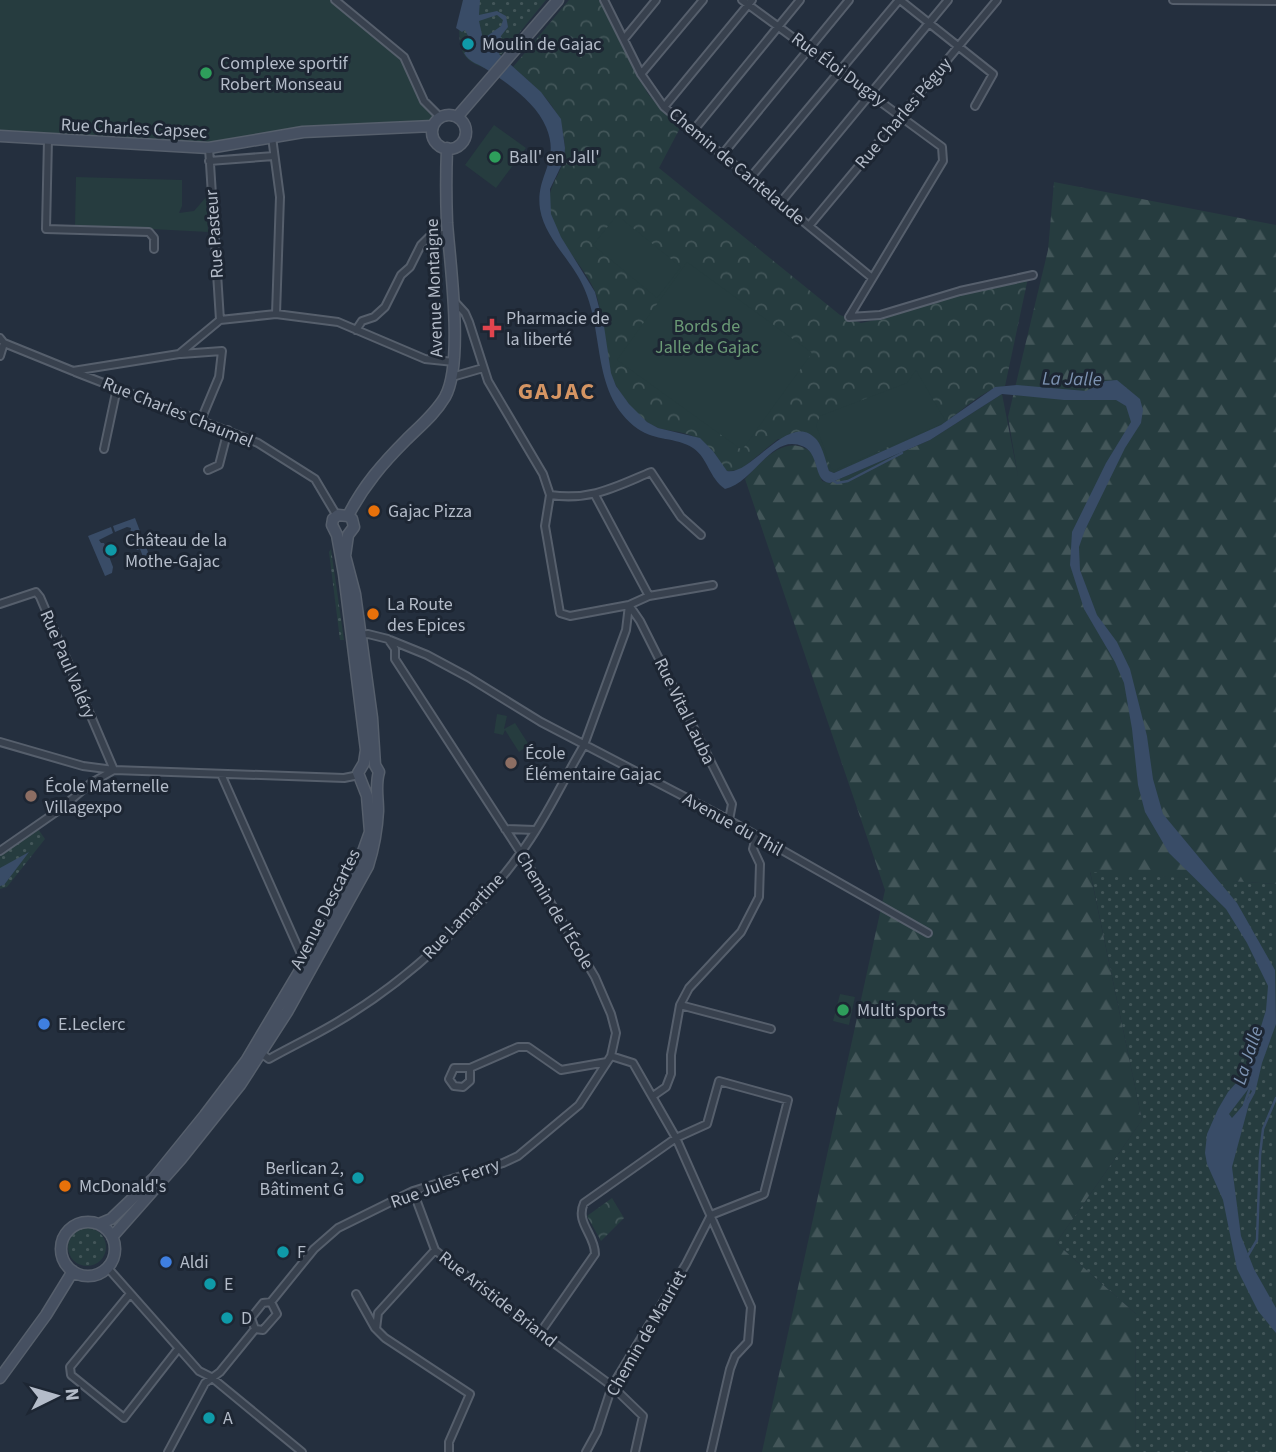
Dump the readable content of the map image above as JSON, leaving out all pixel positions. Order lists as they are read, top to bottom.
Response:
{
  "streets": {
    "main road": ["Rue Charles Capsec", "Avenue Montaigne", "Avenue Descartes"],
    "street": [
      "Rue Éloi Dugay",
      "Rue Charles Péguy",
      "Chemin de Cantelaude",
      "Rue Pasteur",
      "Rue Charles Chaumel",
      "Rue Paul Valéry",
      "Rue Vital Lauba",
      "Avenue du Thil",
      "Chemin de l'École",
      "Rue Lamartine",
      "Rue Jules Ferry",
      "Rue Aristide Briand",
      "Chemin de Mauriet"
    ]
  },
  "crossings": [
    ["Rue Éloi Dugay", "Rue Charles Péguy"],
    ["Rue Éloi Dugay", "Chemin de Cantelaude"],
    ["Rue Charles Péguy", "Chemin de Cantelaude"],
    ["Rue Charles Capsec", "Rue Pasteur"],
    ["Rue Charles Capsec", "Avenue Montaigne"],
    ["Avenue Montaigne", "Rue Charles Chaumel"],
    ["Rue Vital Lauba", "Avenue du Thil"],
    ["Rue Vital Lauba", "Rue Lamartine"],
    ["Avenue du Thil", "Chemin de l'École"],
    ["Avenue du Thil", "Rue Lamartine"],
    ["Avenue Descartes", "Rue Lamartine"],
    ["Chemin de l'École", "Rue Lamartine"],
    ["Chemin de l'École", "Rue Jules Ferry"],
    ["Rue Jules Ferry", "Rue Aristide Briand"],
    ["Rue Aristide Briand", "Chemin de Mauriet"]
  ],
  "districts": ["GAJAC"],
  "water": ["La Jalle"],
  "parks": ["Bords de Jalle de Gajac"],
  "places": {
    "other": [
      "Moulin de Gajac",
      "Complexe sportif Robert Monseau",
      "Ball' en Jall'",
      "Gajac Pizza",
      "Château de la Mothe-Gajac",
      "La Route des Epices",
      "École Élémentaire Gajac",
      "École Maternelle Villagexpo",
      "Multi sports",
      "E.Leclerc",
      "Berlican 2, Bâtiment G",
      "McDonald's",
      "F",
      "Aldi",
      "E",
      "D",
      "A"
    ],
    "health": ["Pharmacie de la liberté"]
  },
  "north": "right"
}
